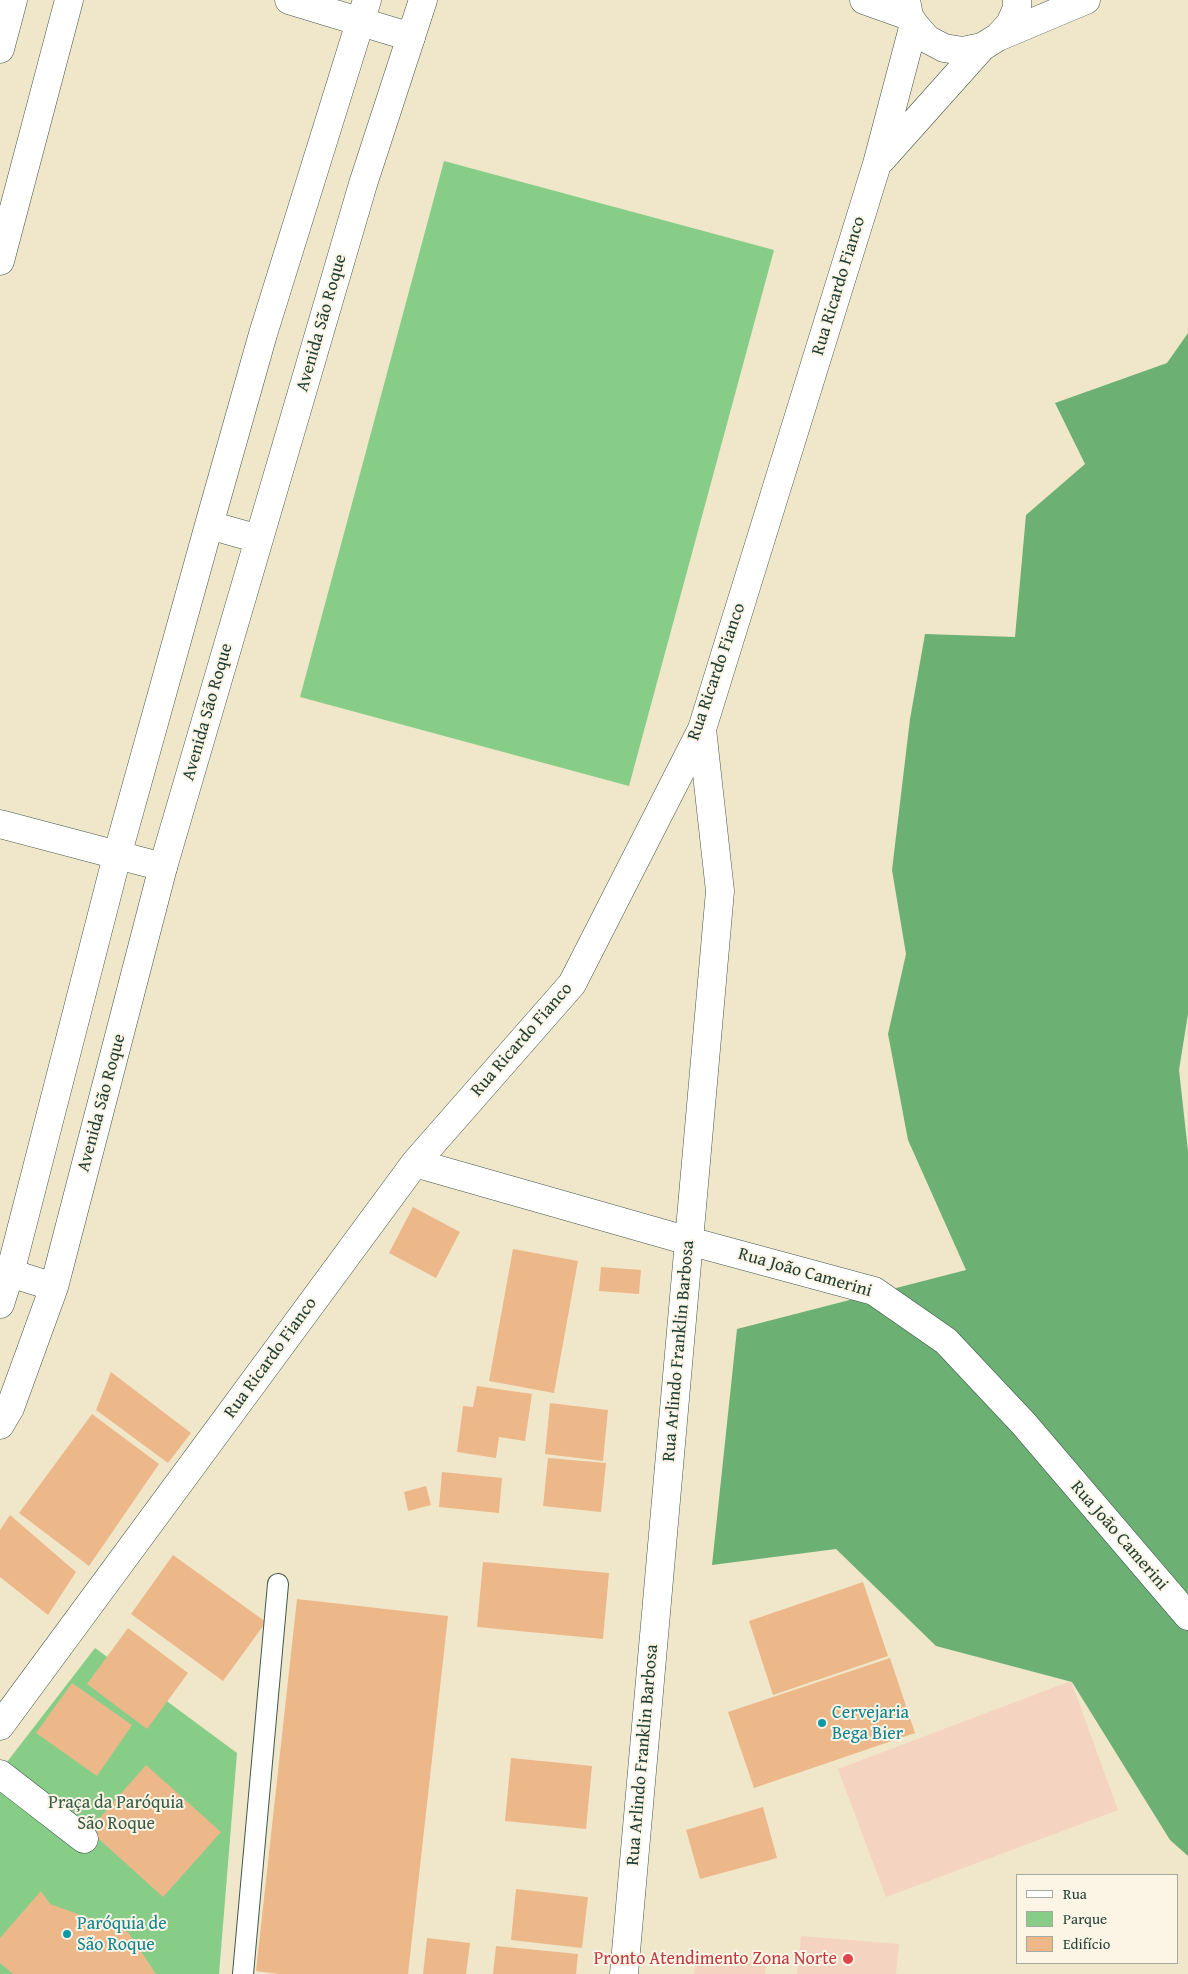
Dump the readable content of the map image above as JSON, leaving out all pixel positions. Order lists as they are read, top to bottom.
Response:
{
  "streets": {
    "street": [
      "Rua Ricardo Fianco",
      "Avenida São Roque",
      "Rua João Camerini",
      "Rua Arlindo Franklin Barbosa"
    ]
  },
  "crossings": [
    ["Rua Ricardo Fianco", "Rua João Camerini"],
    ["Rua Ricardo Fianco", "Rua Arlindo Franklin Barbosa"],
    ["Rua João Camerini", "Rua Arlindo Franklin Barbosa"]
  ],
  "parks": ["Praça da Paróquia São Roque"],
  "places": ["Cervejaria Bega Bier", "Paróquia de São Roque", "Pronto Atendimento Zona Norte"],
  "legend": ["Rua", "Parque", "Edifício"]
}
